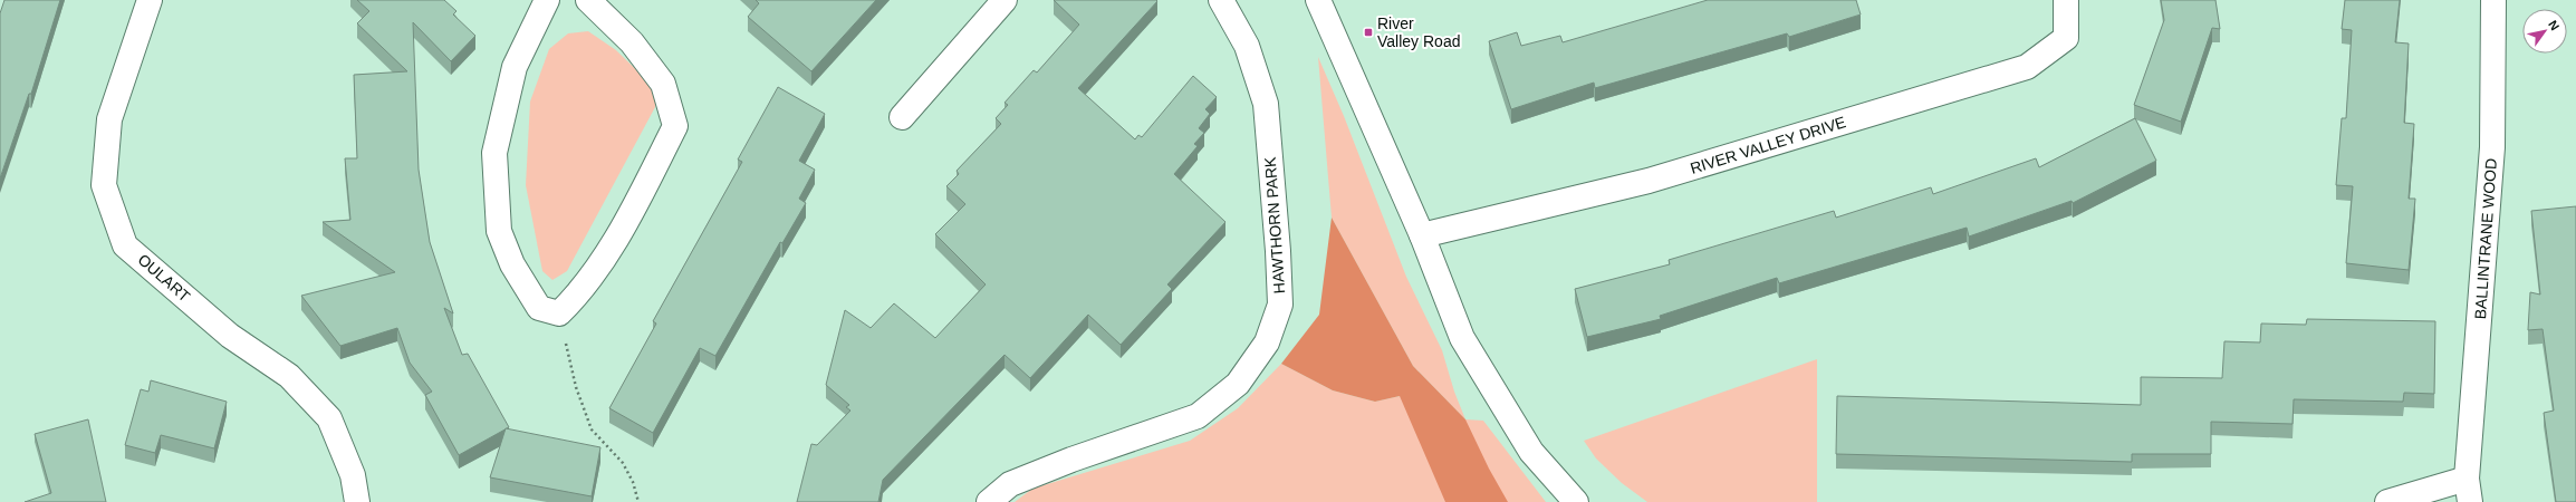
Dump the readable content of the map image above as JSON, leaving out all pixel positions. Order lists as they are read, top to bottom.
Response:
{
  "streets": {
    "street": [
      "RIVER VALLEY DRIVE",
      "HAWTHORN PARK",
      "BALLINTRANE WOOD",
      "OULART"
    ]
  },
  "places": {
    "transit": ["River Valley Road"]
  },
  "north": "top right"
}
